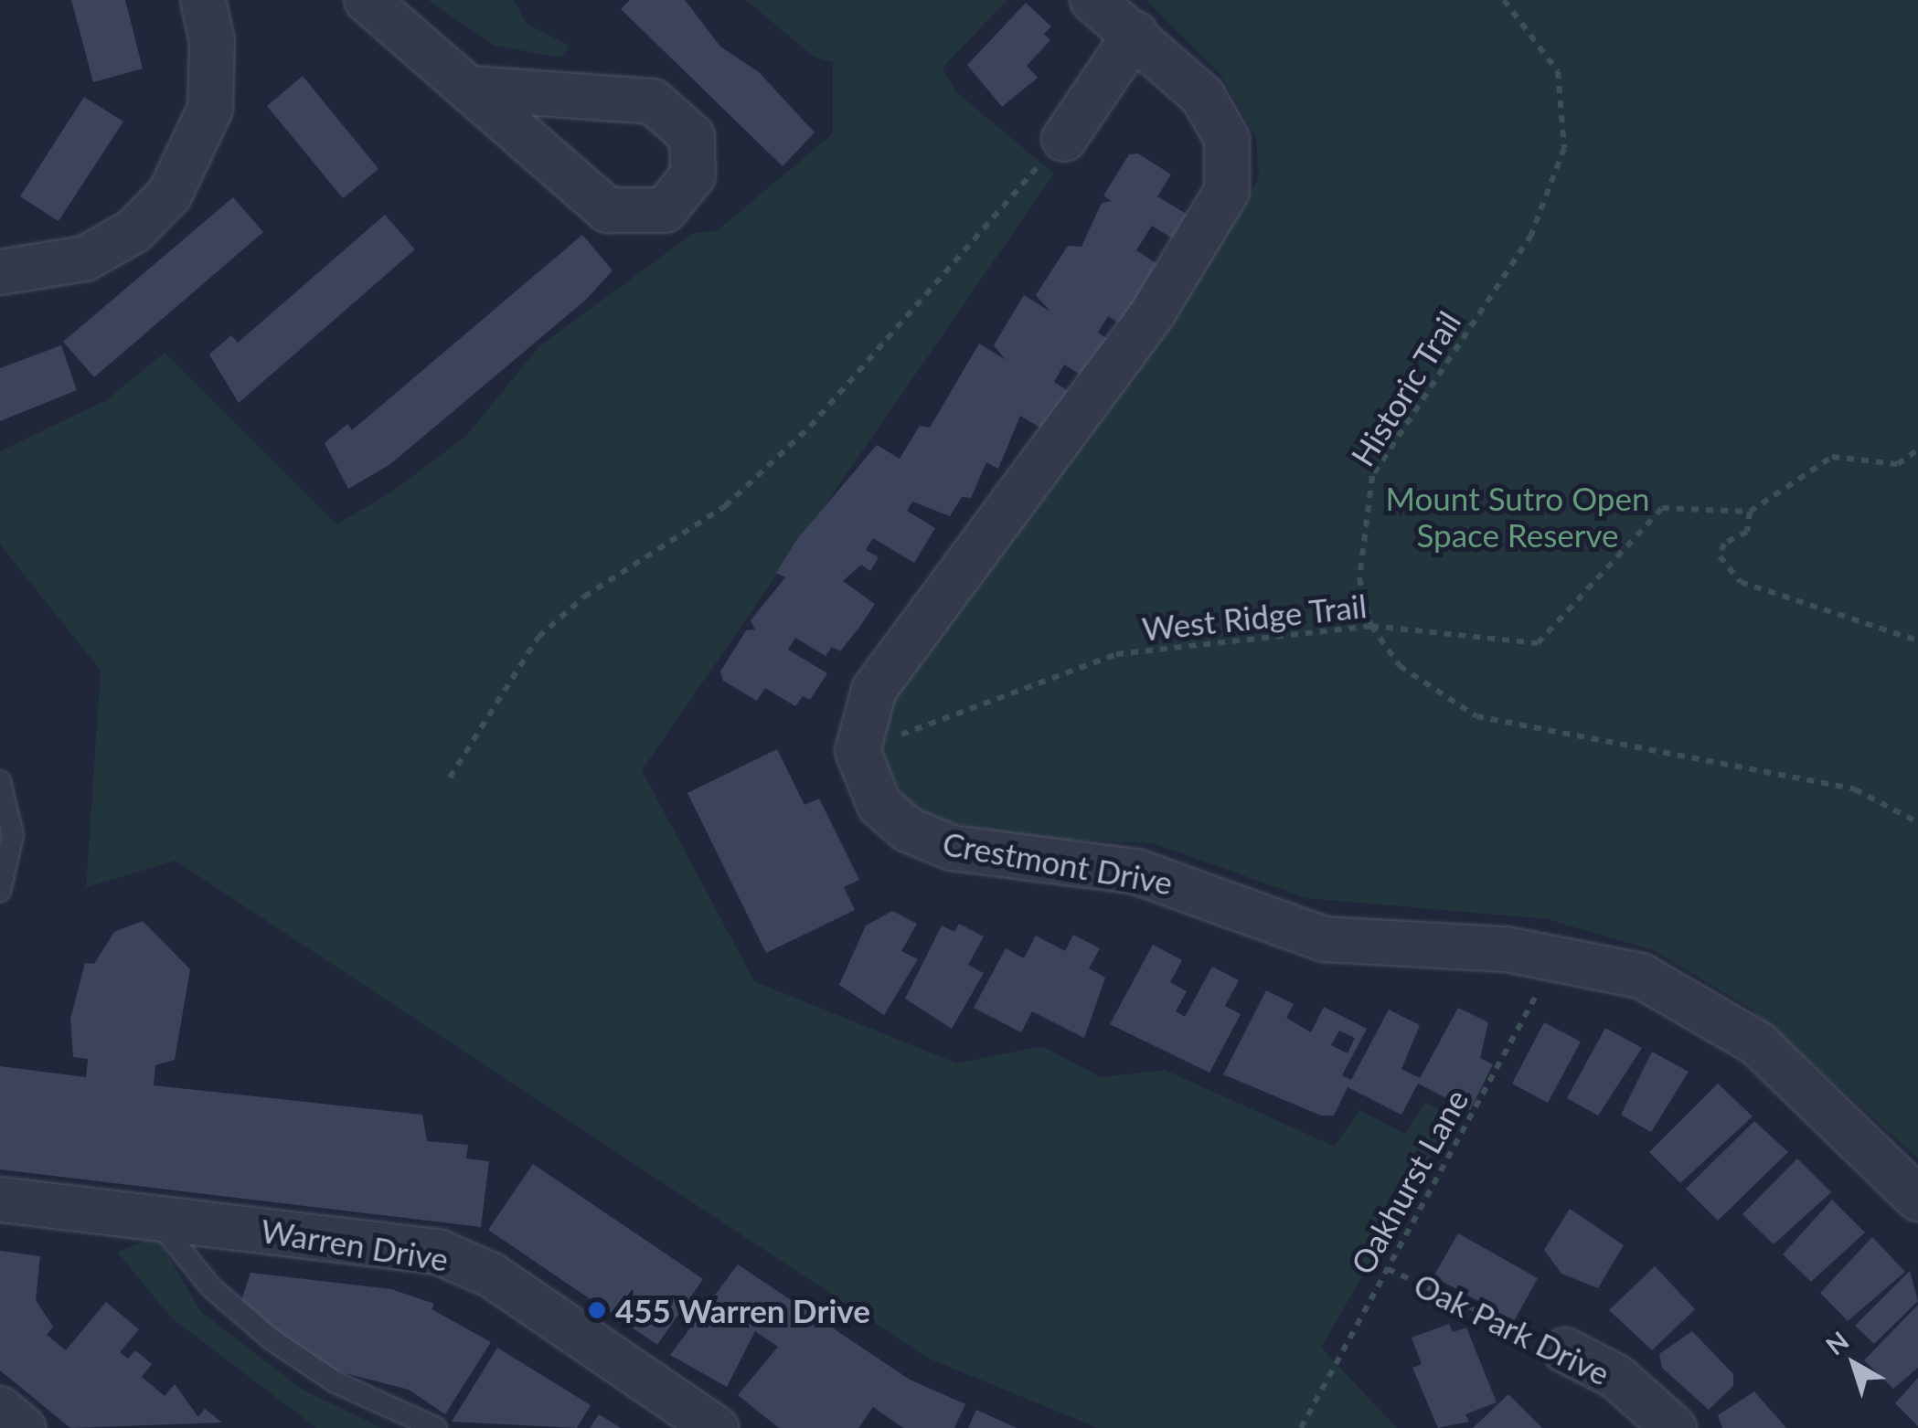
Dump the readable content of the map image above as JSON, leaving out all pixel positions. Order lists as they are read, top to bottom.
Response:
{
  "streets": {
    "street": ["Crestmont Drive", "Warren Drive", "Oak Park Drive"],
    "path": ["Historic Trail", "West Ridge Trail", "Oakhurst Lane"]
  },
  "crossings": [
    ["Historic Trail", "West Ridge Trail"],
    ["West Ridge Trail", "Crestmont Drive"],
    ["Crestmont Drive", "Oakhurst Lane"],
    ["Oakhurst Lane", "Oak Park Drive"]
  ],
  "parks": ["Mount Sutro Open Space Reserve"],
  "places": ["455 Warren Drive"],
  "north": "top left"
}
